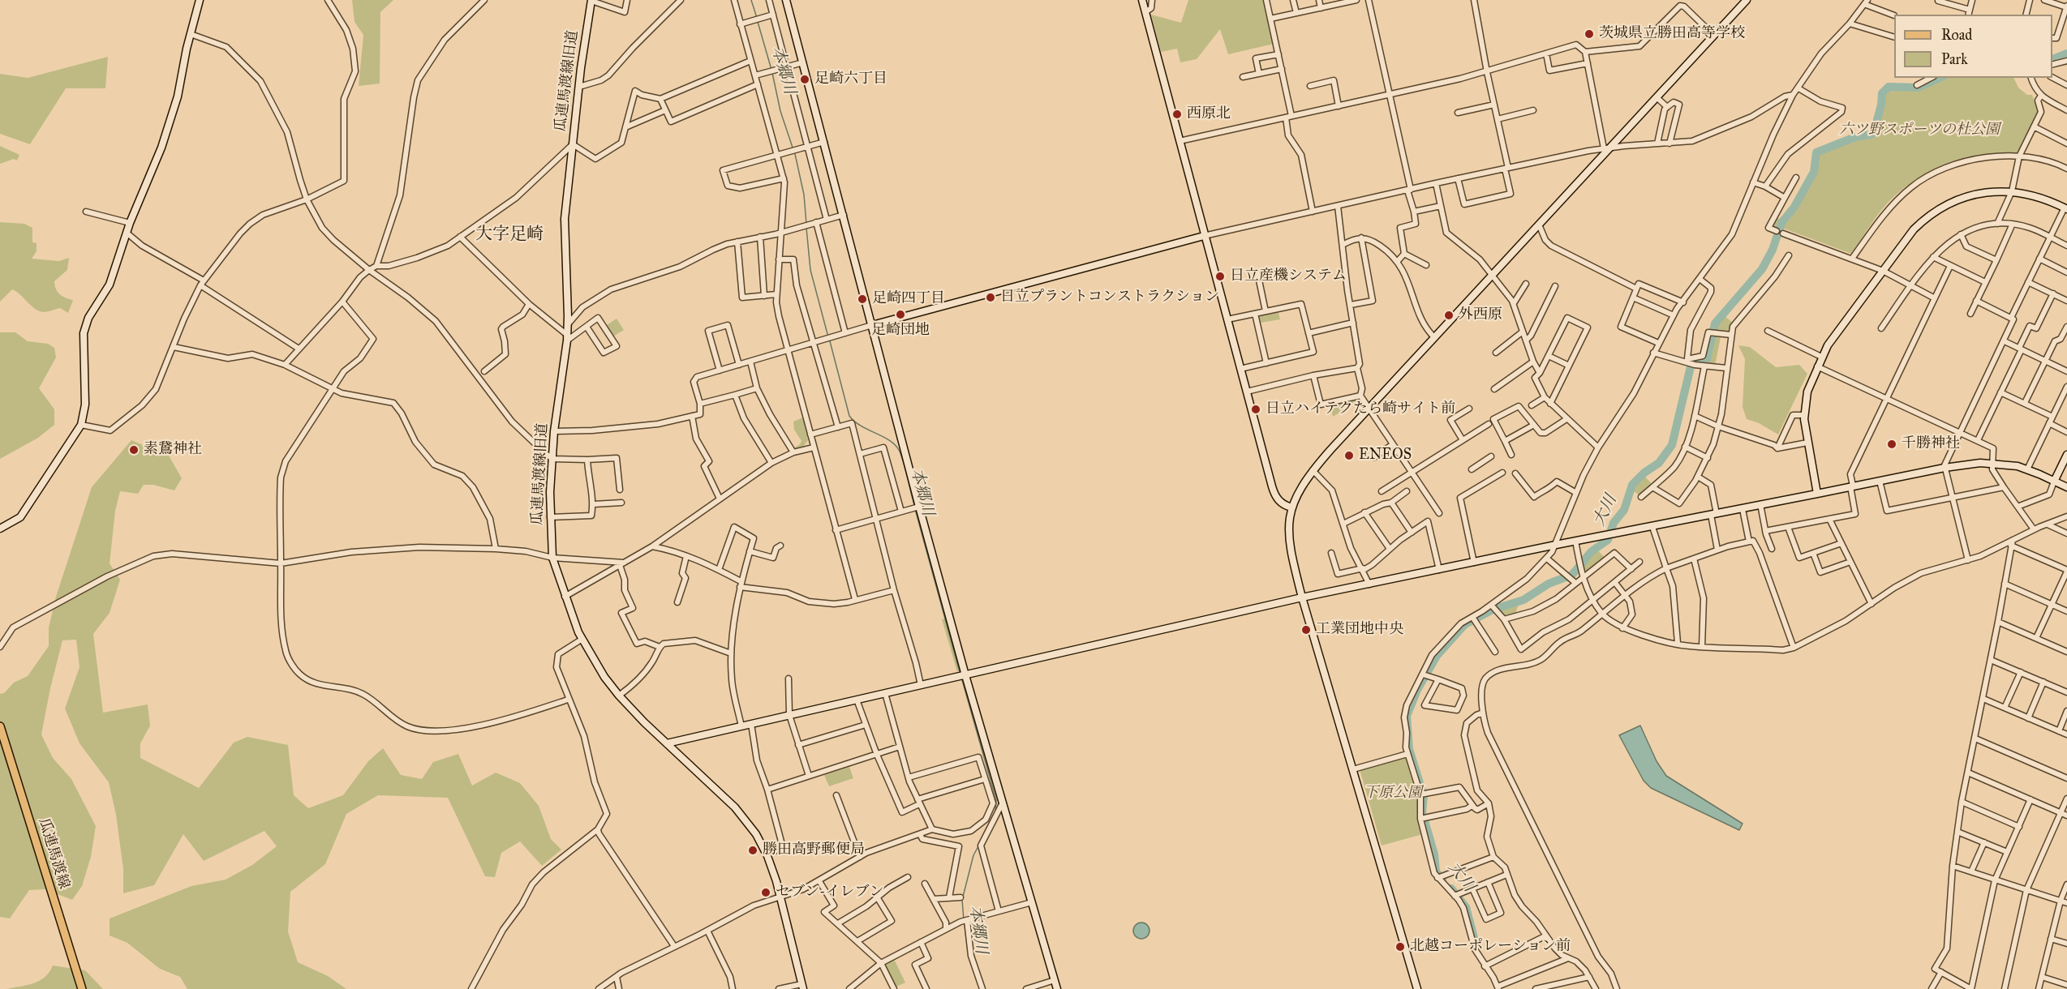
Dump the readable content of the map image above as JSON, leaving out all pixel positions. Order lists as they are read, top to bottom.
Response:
{
  "streets": {
    "main road": ["瓜連馬渡線"],
    "street": ["瓜連馬渡線旧道"]
  },
  "districts": ["大字足崎"],
  "water": ["本郷川", "大川"],
  "parks": ["六ツ野スポーツの杜公園", "下原公園"],
  "places": [
    "茨城県立勝田高等学校",
    "足崎六丁目",
    "西原北",
    "日立産機システム",
    "日立プラントコンストラクション",
    "足崎四丁目",
    "足崎団地",
    "外西原",
    "日立ハイテクたら崎サイト前",
    "千勝神社",
    "素鵞神社",
    "ENEOS",
    "工業団地中央",
    "勝田高野郵便局",
    "セブン-イレブン",
    "北越コーポレーション前"
  ],
  "legend": ["Road", "Park"]
}
